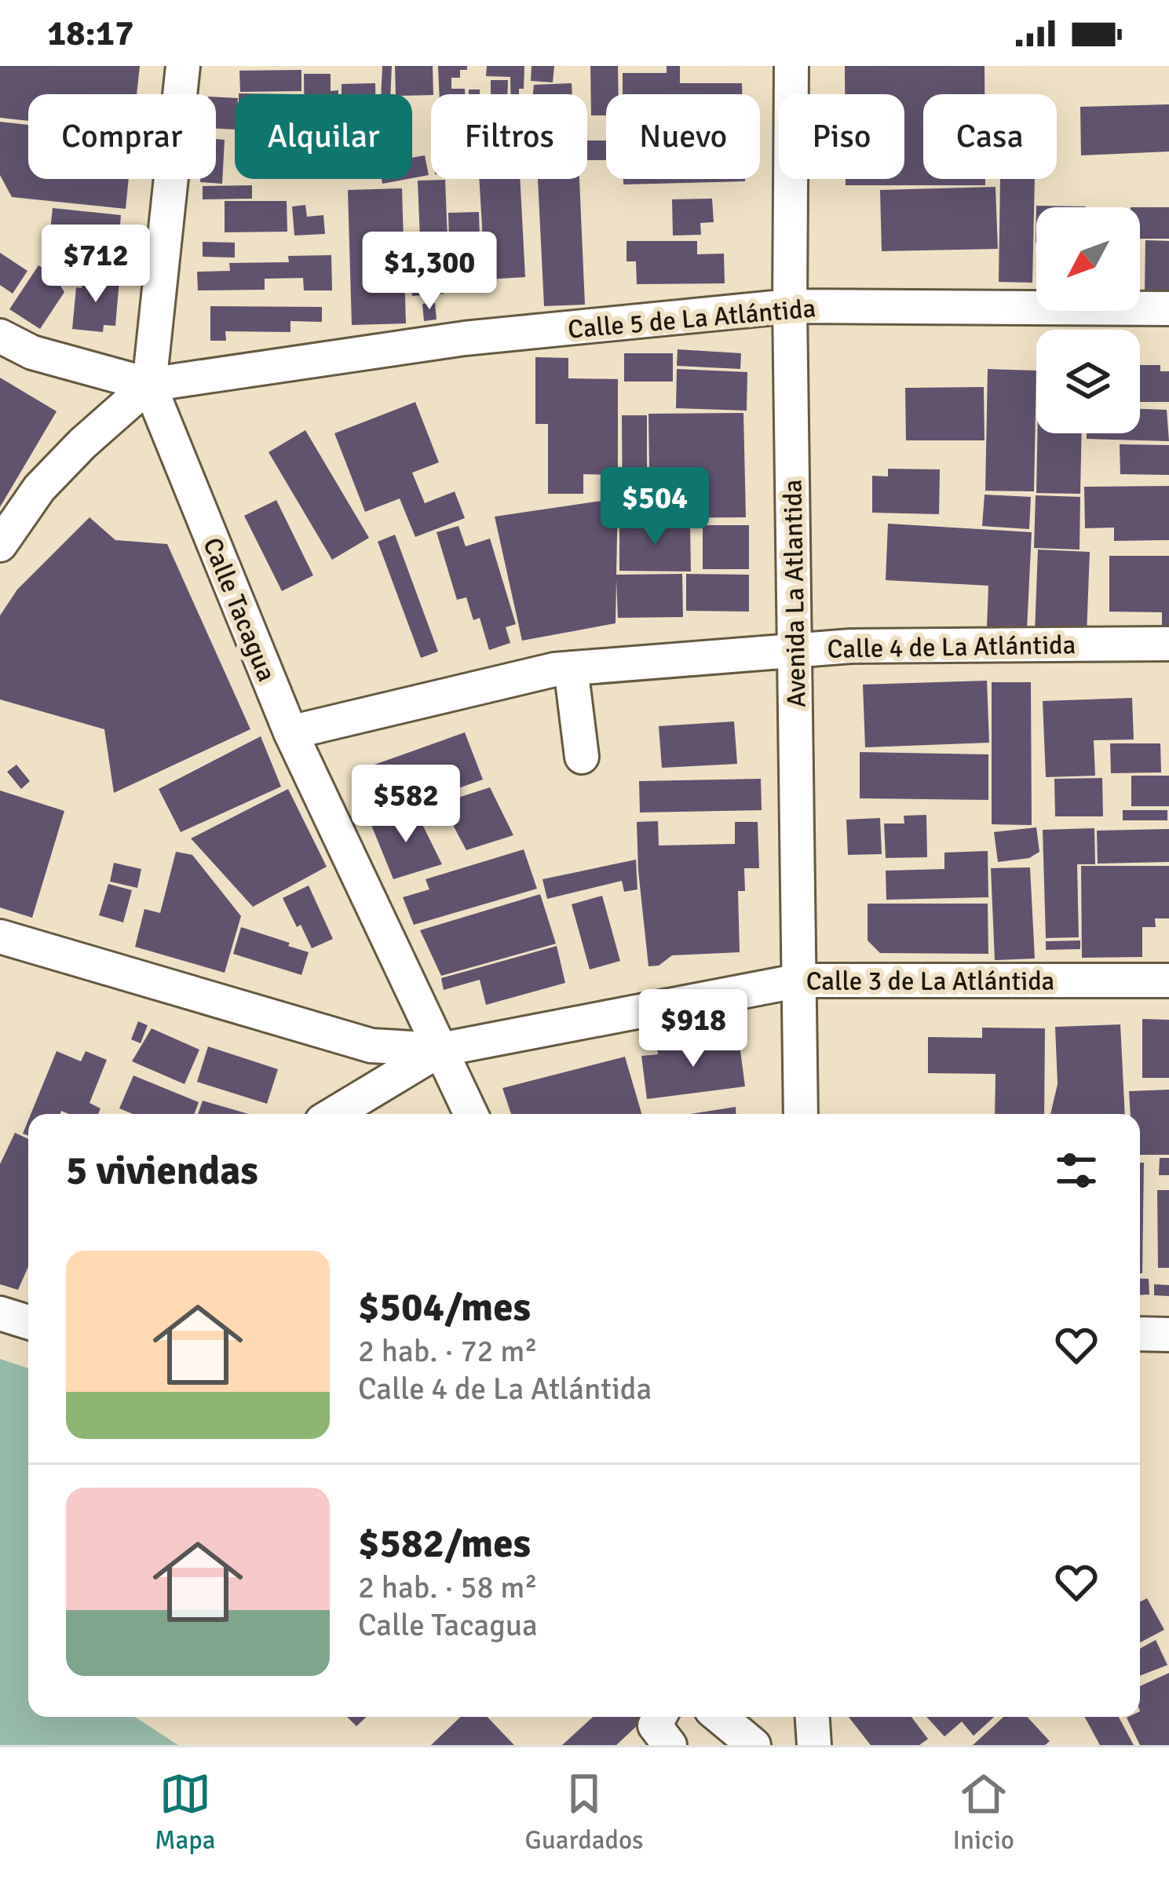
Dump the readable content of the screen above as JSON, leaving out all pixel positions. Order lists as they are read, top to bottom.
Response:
{
  "streets": {
    "street": [
      "Calle 5 de La Atlántida",
      "Avenida La Atlantida",
      "Calle Tacagua",
      "Calle 4 de La Atlántida",
      "Calle 3 de La Atlántida"
    ]
  },
  "crossings": [
    ["Calle 5 de La Atlántida", "Avenida La Atlantida"],
    ["Calle 5 de La Atlántida", "Calle Tacagua"],
    ["Avenida La Atlantida", "Calle 4 de La Atlántida"],
    ["Avenida La Atlantida", "Calle 3 de La Atlántida"],
    ["Calle Tacagua", "Calle 4 de La Atlántida"],
    ["Calle Tacagua", "Calle 3 de La Atlántida"]
  ],
  "north": "bottom left",
  "page": {
    "status": "18:17",
    "chip": [
      "Comprar",
      "Alquilar",
      "Filtros",
      "Nuevo",
      "Piso",
      "Casa"
    ],
    "price": [
      "$712",
      "$1,300",
      "$504",
      "$582",
      "$918"
    ],
    "heading": "5 viviendas",
    "list": [
      {
        "name": "$504/mes",
        "note": "2 hab. · 72 m² · Calle 4 de La Atlántida"
      },
      {
        "name": "$582/mes",
        "note": "2 hab. · 58 m² · Calle Tacagua"
      }
    ],
    "tabs": ["Mapa", "Guardados", "Inicio"]
  }
}
